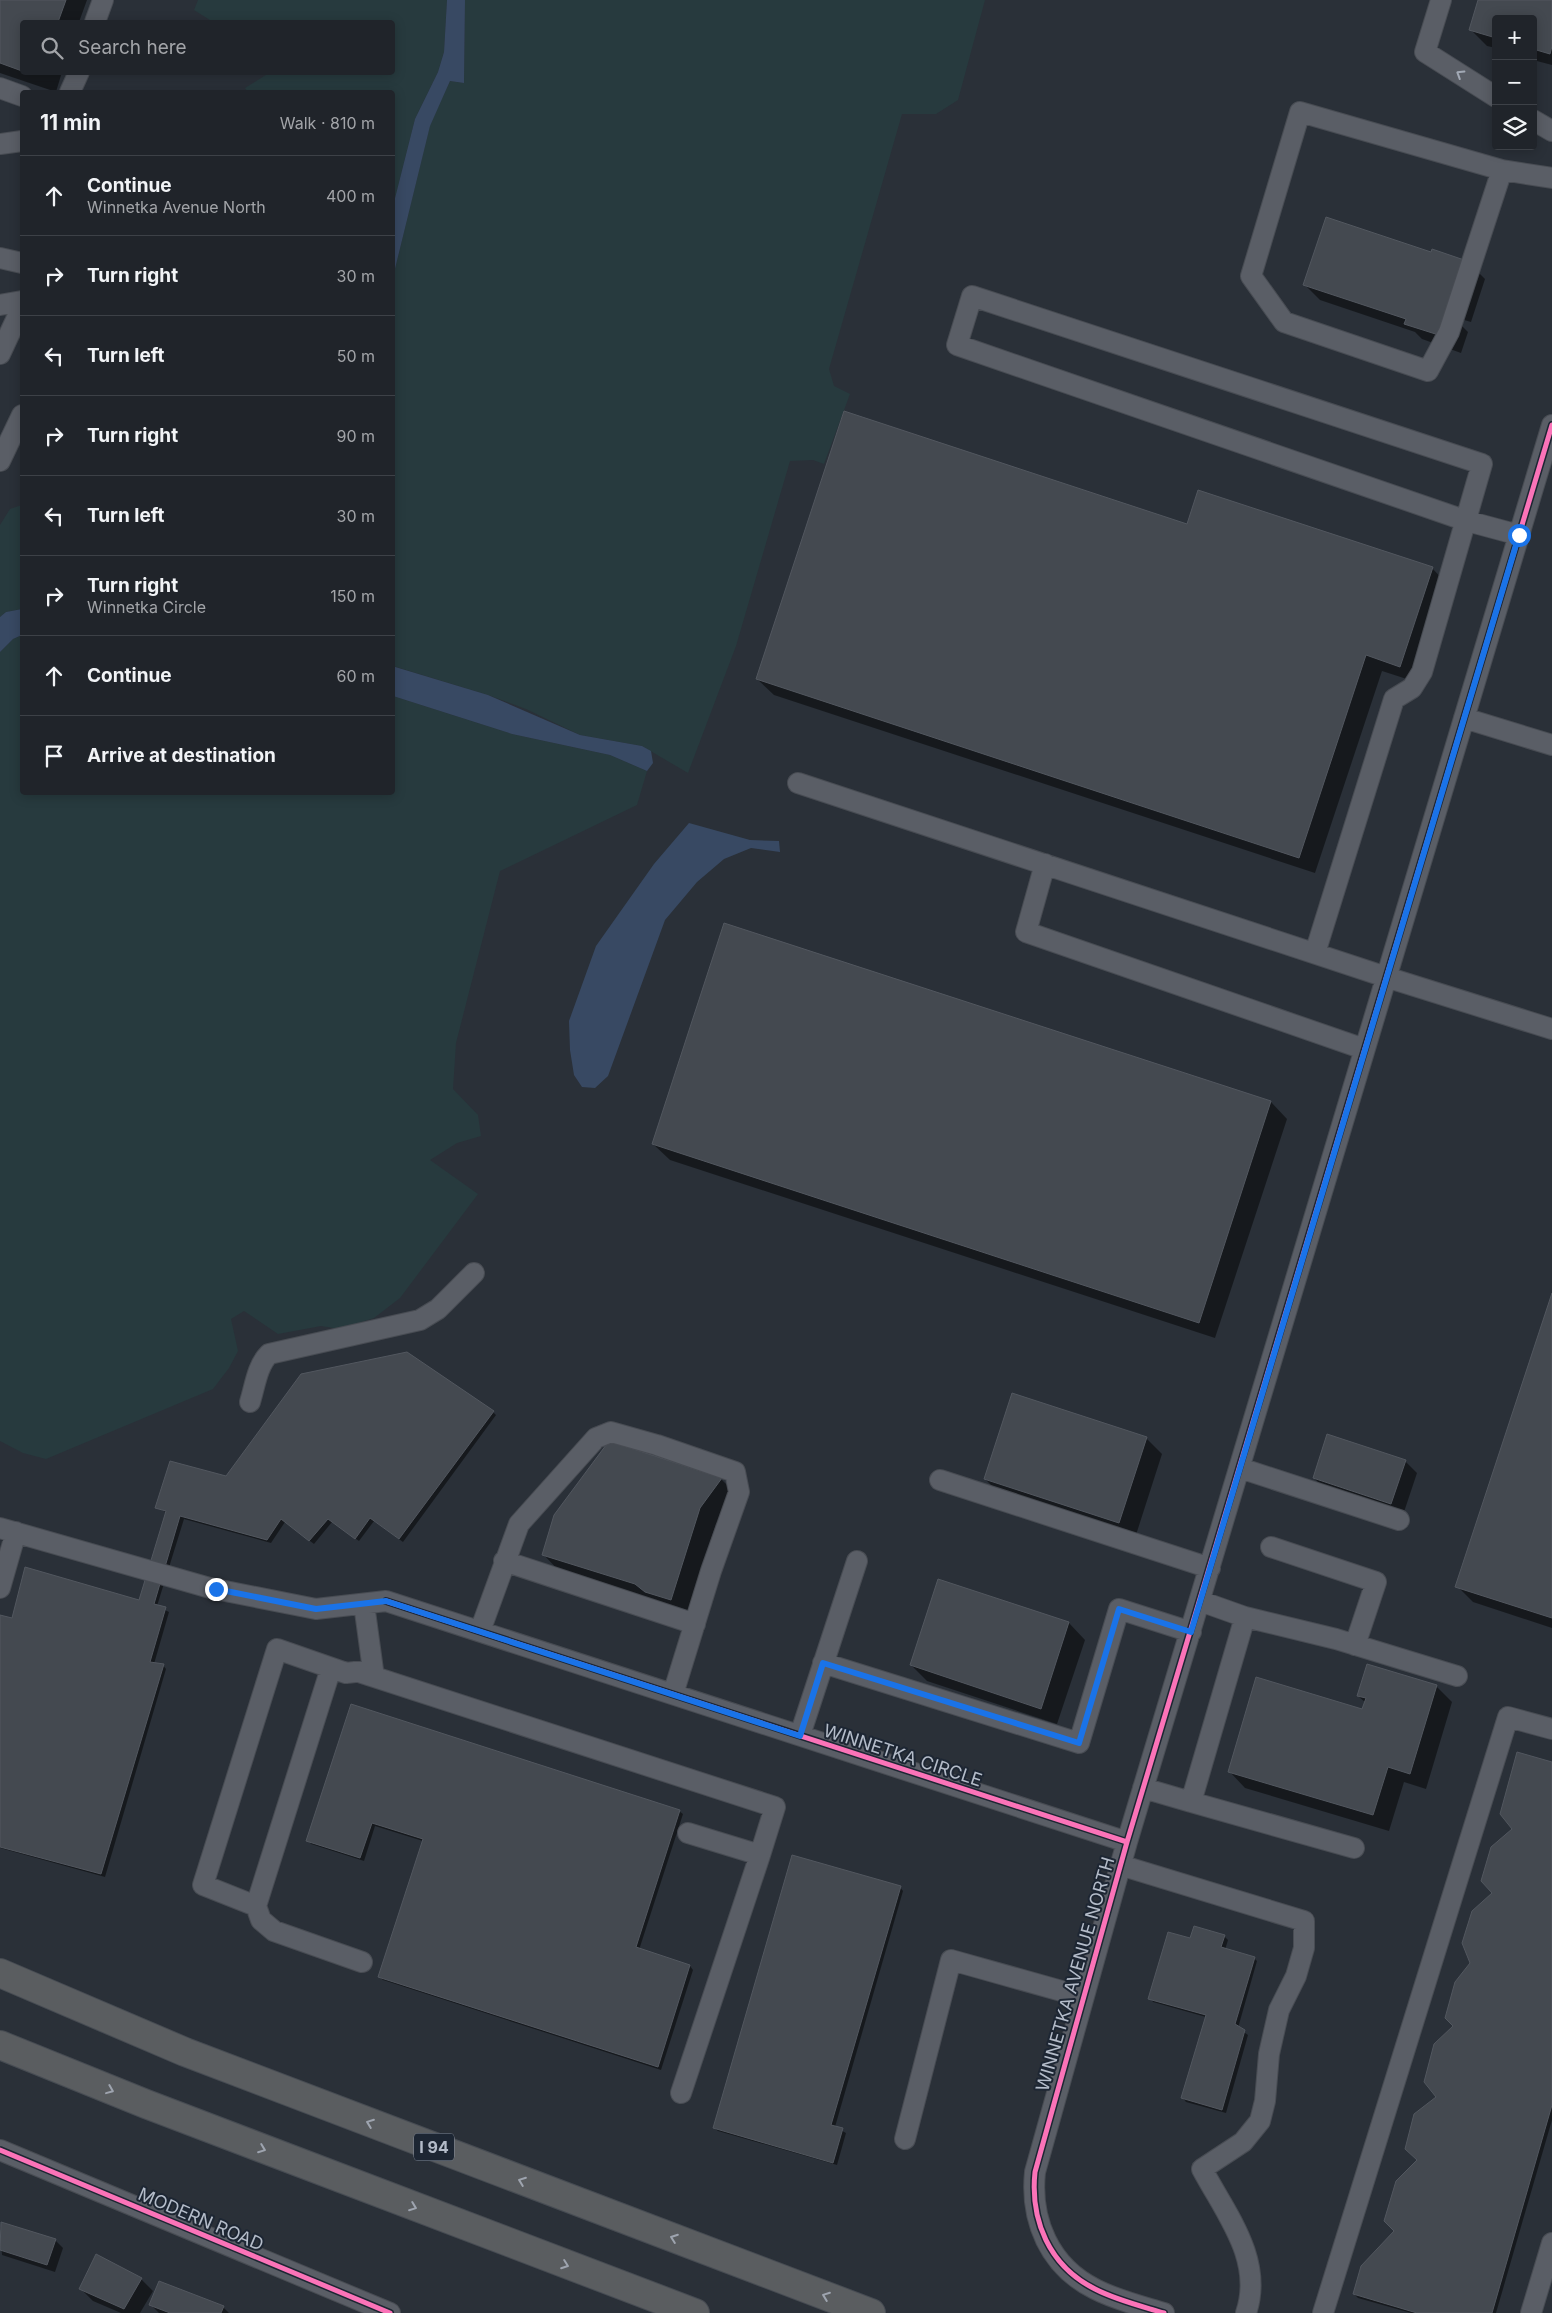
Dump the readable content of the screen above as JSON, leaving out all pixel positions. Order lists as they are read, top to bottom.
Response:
{
  "streets": {
    "highway": ["I 94"],
    "street": ["WINNETKA CIRCLE", "WINNETKA AVENUE NORTH", "MODERN ROAD"]
  },
  "crossings": [
    ["WINNETKA CIRCLE", "WINNETKA AVENUE NORTH"]
  ],
  "page": {
    "map_buttons": ["+", "−"],
    "search": "Search here",
    "heading": ["11 min", "Walk · 810 m"],
    "list": [
      ["Continue", "Winnetka Avenue North", "400 m"],
      ["Turn right", "30 m"],
      ["Turn left", "50 m"],
      ["Turn right", "90 m"],
      ["Turn left", "30 m"],
      ["Turn right", "Winnetka Circle", "150 m"],
      ["Continue", "60 m"],
      "Arrive at destination"
    ]
  }
}
